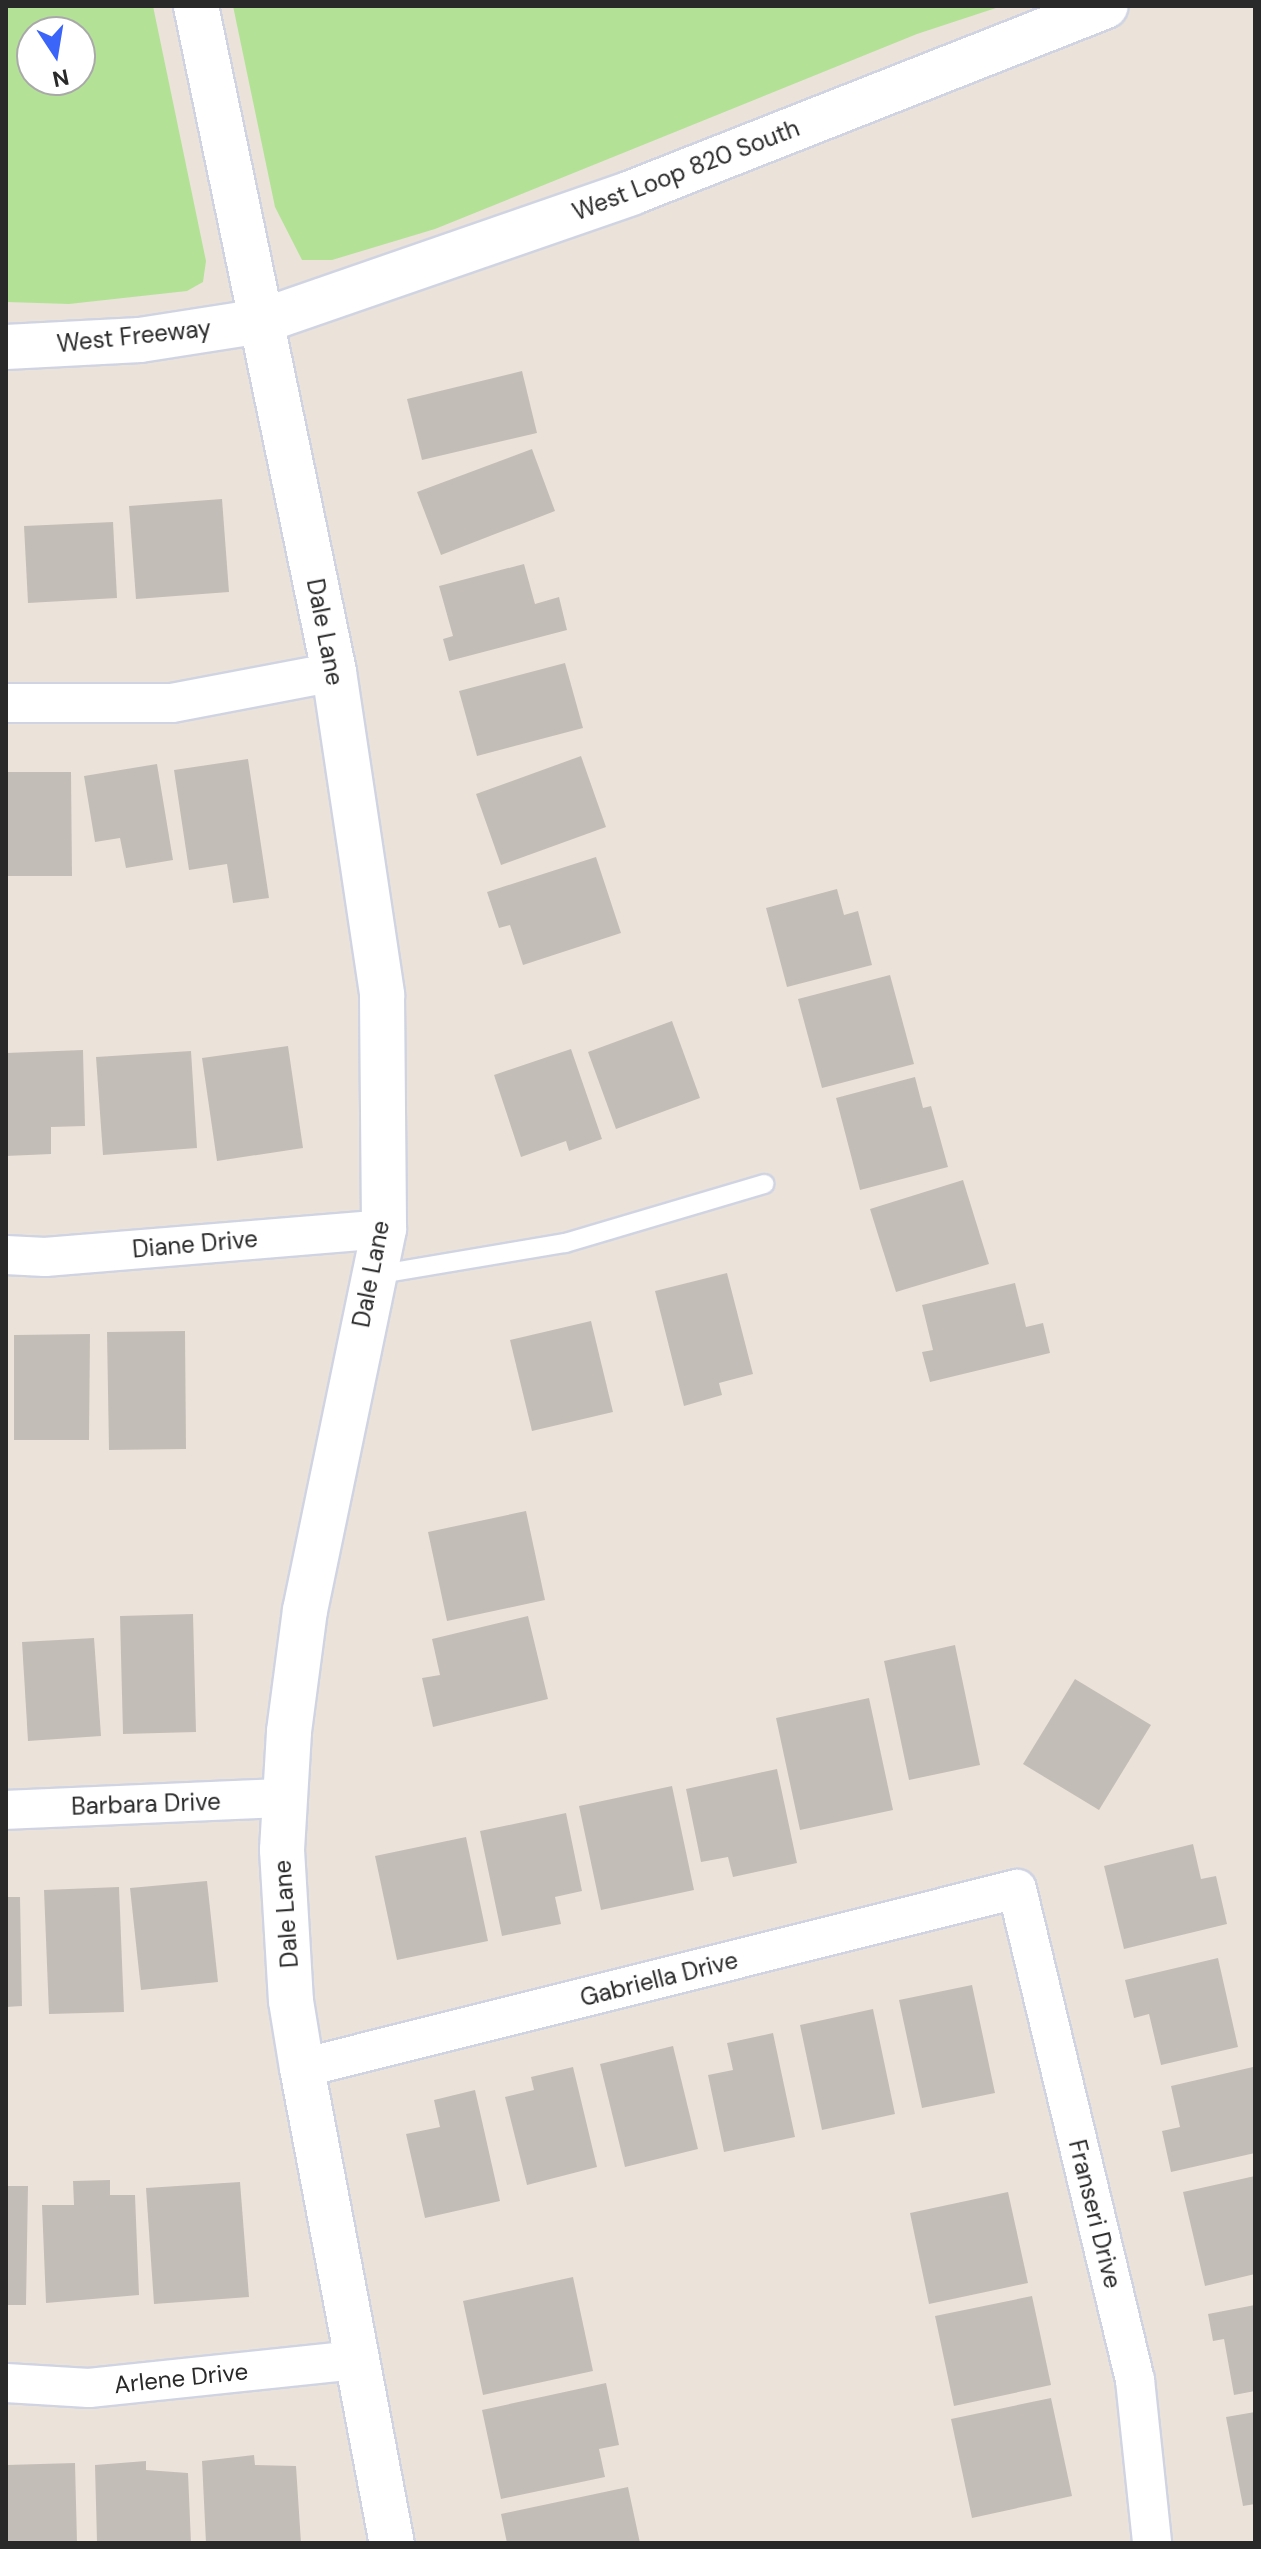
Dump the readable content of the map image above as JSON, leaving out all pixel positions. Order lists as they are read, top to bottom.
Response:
{
  "streets": {
    "street": [
      "West Loop 820 South",
      "West Freeway",
      "Dale Lane",
      "Diane Drive",
      "Barbara Drive",
      "Gabriella Drive",
      "Franseri Drive",
      "Arlene Drive"
    ]
  },
  "crossings": [
    ["West Loop 820 South", "West Freeway"],
    ["West Loop 820 South", "Dale Lane"],
    ["West Freeway", "Dale Lane"],
    ["Dale Lane", "Diane Drive"],
    ["Dale Lane", "Barbara Drive"],
    ["Dale Lane", "Gabriella Drive"],
    ["Dale Lane", "Arlene Drive"],
    ["Gabriella Drive", "Franseri Drive"]
  ],
  "north": "bottom"
}
